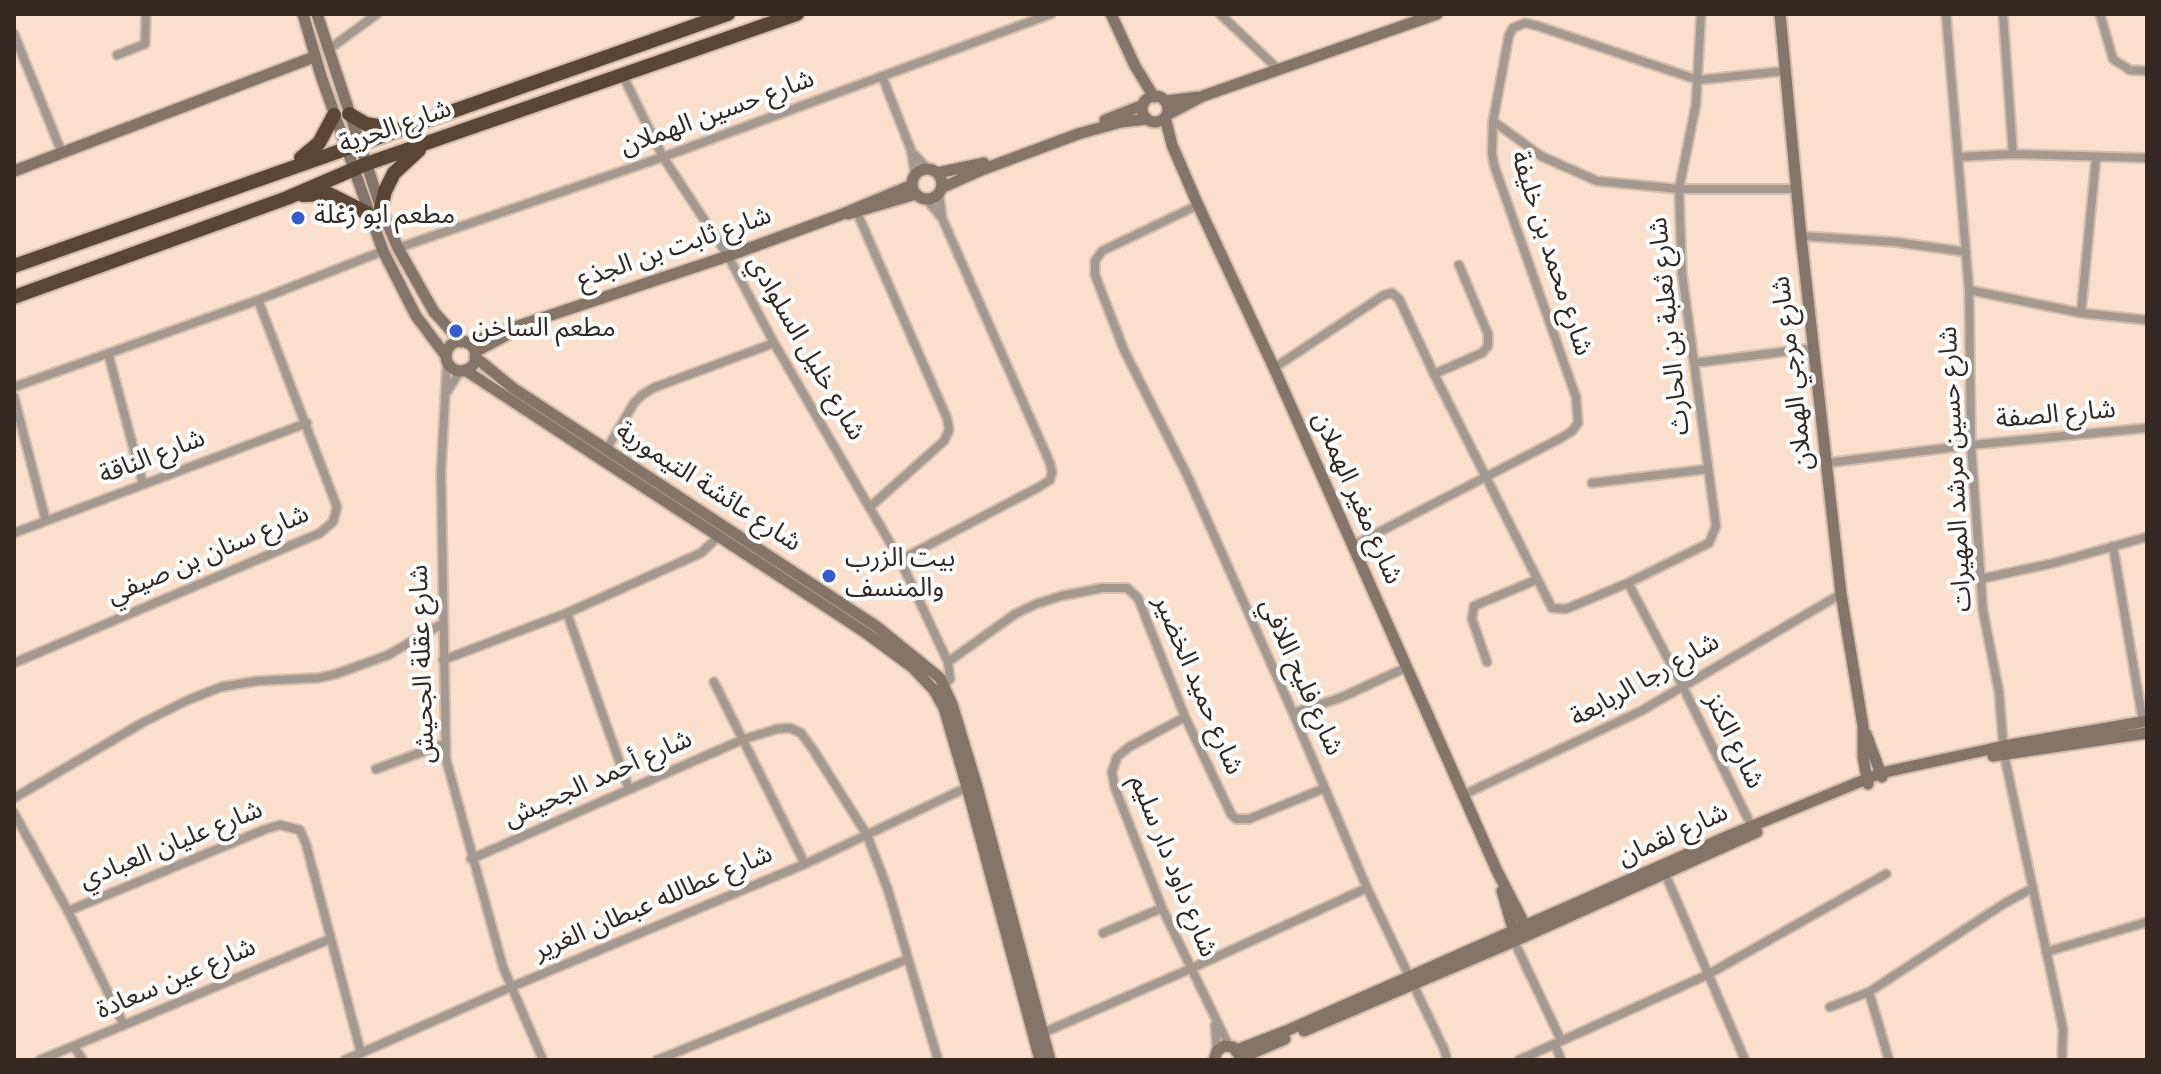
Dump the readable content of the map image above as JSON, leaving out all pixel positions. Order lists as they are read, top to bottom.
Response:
{
  "streets": {
    "highway": ["شارع الحرية"],
    "street": [
      "شارع حسين الهملان",
      "شارع ثابت بن الجذع",
      "شارع محمد بن خليفة",
      "شارع ثعلبة بن الحارث",
      "شارع خليل السلوادي",
      "شارع مرجي الهملان",
      "شارع الصفة",
      "شارع الناقة",
      "شارع حسين مرشد المهيرات",
      "شارع عائشة التيمورية",
      "شارع مغير الهملان",
      "شارع سنان بن صيفي",
      "شارع عقلة الجحيش",
      "شارع فليح اللافي",
      "شارع رجا الربابعة",
      "شارع حميد الخضير",
      "شارع الكنز",
      "شارع أحمد الجحيش",
      "شارع لقمان",
      "شارع عليان العبادي",
      "شارع داود دار سليم",
      "شارع عطالله عبطان الغرير",
      "شارع عين سعادة"
    ]
  },
  "crossings": [
    ["شارع حسين الهملان", "شارع خليل السلوادي"],
    ["شارع حسين الهملان", "شارع عائشة التيمورية"],
    ["شارع الحرية", "شارع خليل السلوادي"],
    ["شارع ثابت بن الجذع", "شارع خليل السلوادي"],
    ["شارع ثابت بن الجذع", "شارع عائشة التيمورية"],
    ["شارع ثابت بن الجذع", "شارع عقلة الجحيش"],
    ["شارع محمد بن خليفة", "شارع ثعلبة بن الحارث"],
    ["شارع محمد بن خليفة", "شارع مرجي الهملان"],
    ["شارع محمد بن خليفة", "شارع مغير الهملان"],
    ["شارع ثعلبة بن الحارث", "شارع الكنز"],
    ["شارع خليل السلوادي", "شارع حميد الخضير"],
    ["شارع مرجي الهملان", "شارع الصفة"],
    ["شارع مرجي الهملان", "شارع رجا الربابعة"],
    ["شارع مرجي الهملان", "شارع لقمان"],
    ["شارع الصفة", "شارع حسين مرشد المهيرات"],
    ["شارع الناقة", "شارع سنان بن صيفي"],
    ["شارع حسين مرشد المهيرات", "شارع لقمان"],
    ["شارع عائشة التيمورية", "شارع عقلة الجحيش"],
    ["شارع عائشة التيمورية", "شارع عطالله عبطان الغرير"],
    ["شارع مغير الهملان", "شارع فليح اللافي"],
    ["شارع مغير الهملان", "شارع رجا الربابعة"],
    ["شارع مغير الهملان", "شارع لقمان"],
    ["شارع عقلة الجحيش", "شارع أحمد الجحيش"],
    ["شارع عقلة الجحيش", "شارع عطالله عبطان الغرير"],
    ["شارع فليح اللافي", "شارع حميد الخضير"],
    ["شارع فليح اللافي", "شارع لقمان"],
    ["شارع رجا الربابعة", "شارع الكنز"],
    ["شارع حميد الخضير", "شارع داود دار سليم"],
    ["شارع الكنز", "شارع لقمان"],
    ["شارع أحمد الجحيش", "شارع عطالله عبطان الغرير"],
    ["شارع لقمان", "شارع داود دار سليم"],
    ["شارع عليان العبادي", "شارع عطالله عبطان الغرير"],
    ["شارع عليان العبادي", "شارع عين سعادة"]
  ],
  "places": ["مطعم ابو زغلة", "مطعم الساخن", "بيت الزرب والمنسف"]
}
